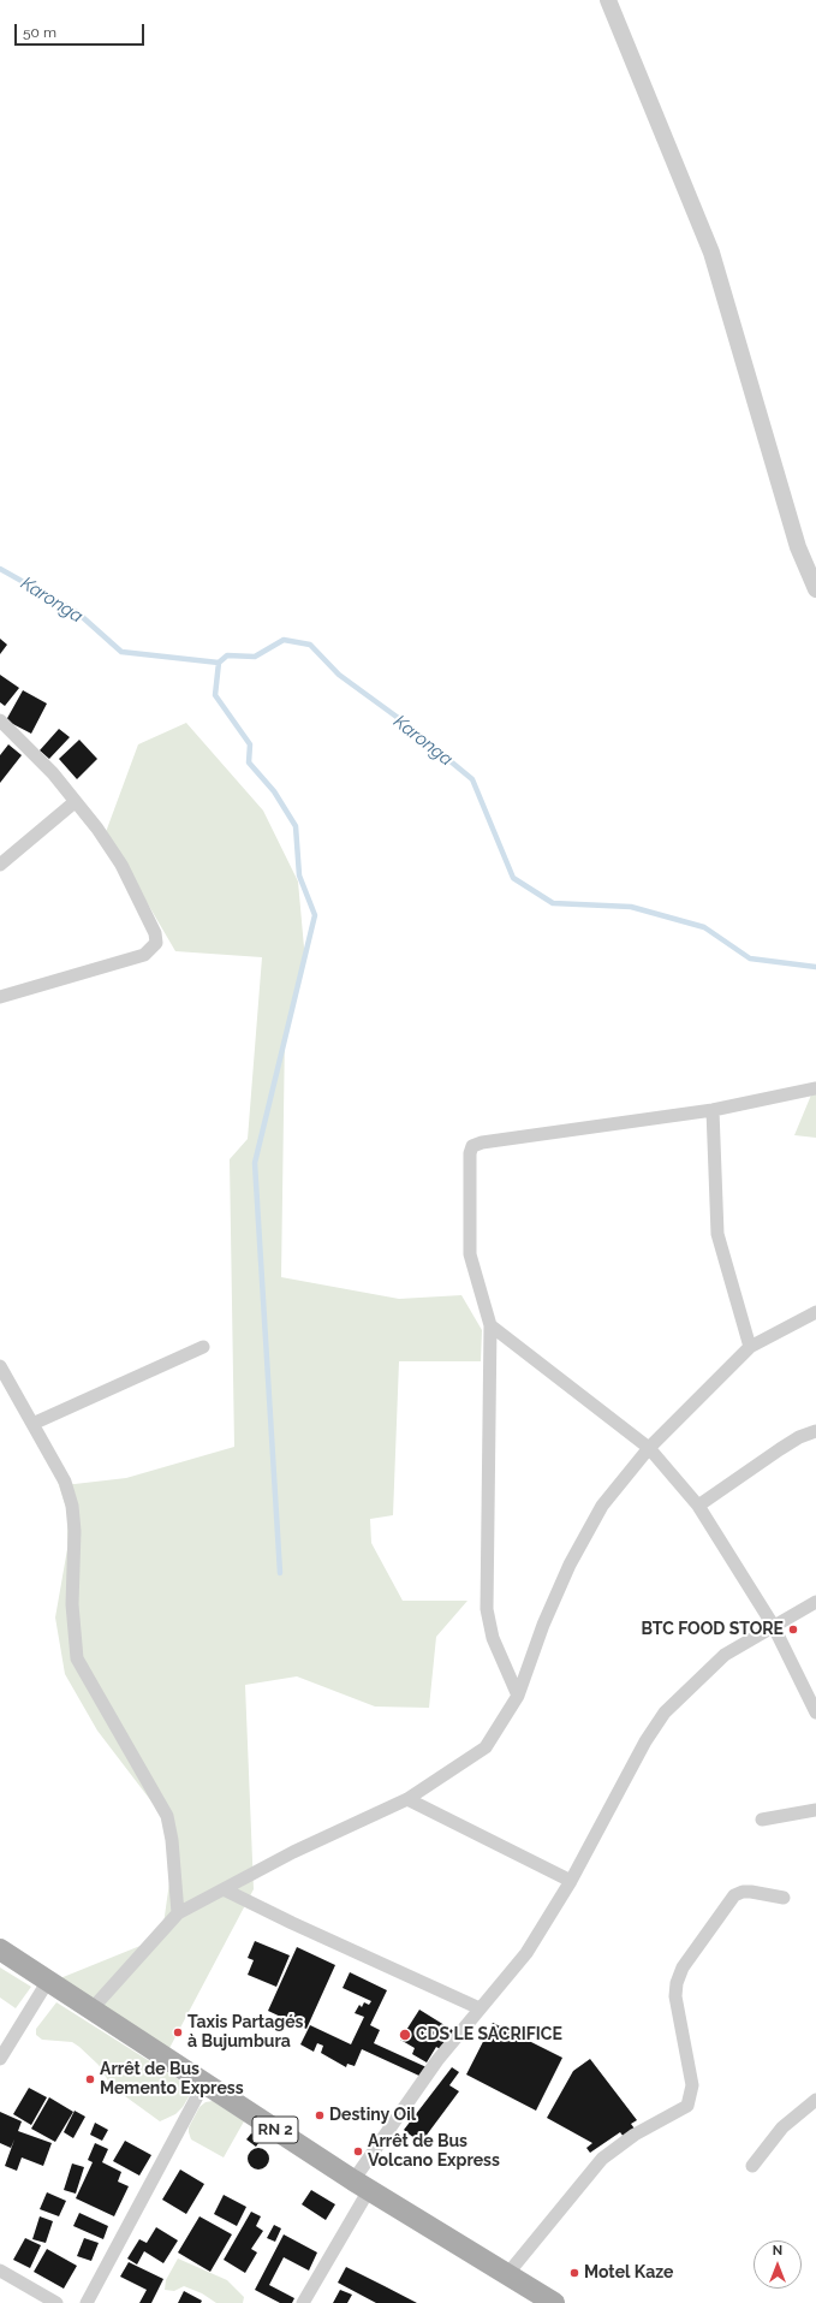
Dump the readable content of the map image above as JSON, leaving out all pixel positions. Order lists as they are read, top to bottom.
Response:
{
  "streets": {
    "main road": ["RN 2"]
  },
  "water": ["Karonga"],
  "places": [
    "BTC FOOD STORE",
    "Taxis Partagés à Bujumbura",
    "CDS LE SACRIFICE",
    "Arrêt de Bus Memento Express",
    "Destiny Oil",
    "Arrêt de Bus Volcano Express",
    "Motel Kaze"
  ],
  "scale_bar": "50 m",
  "north": "top"
}
